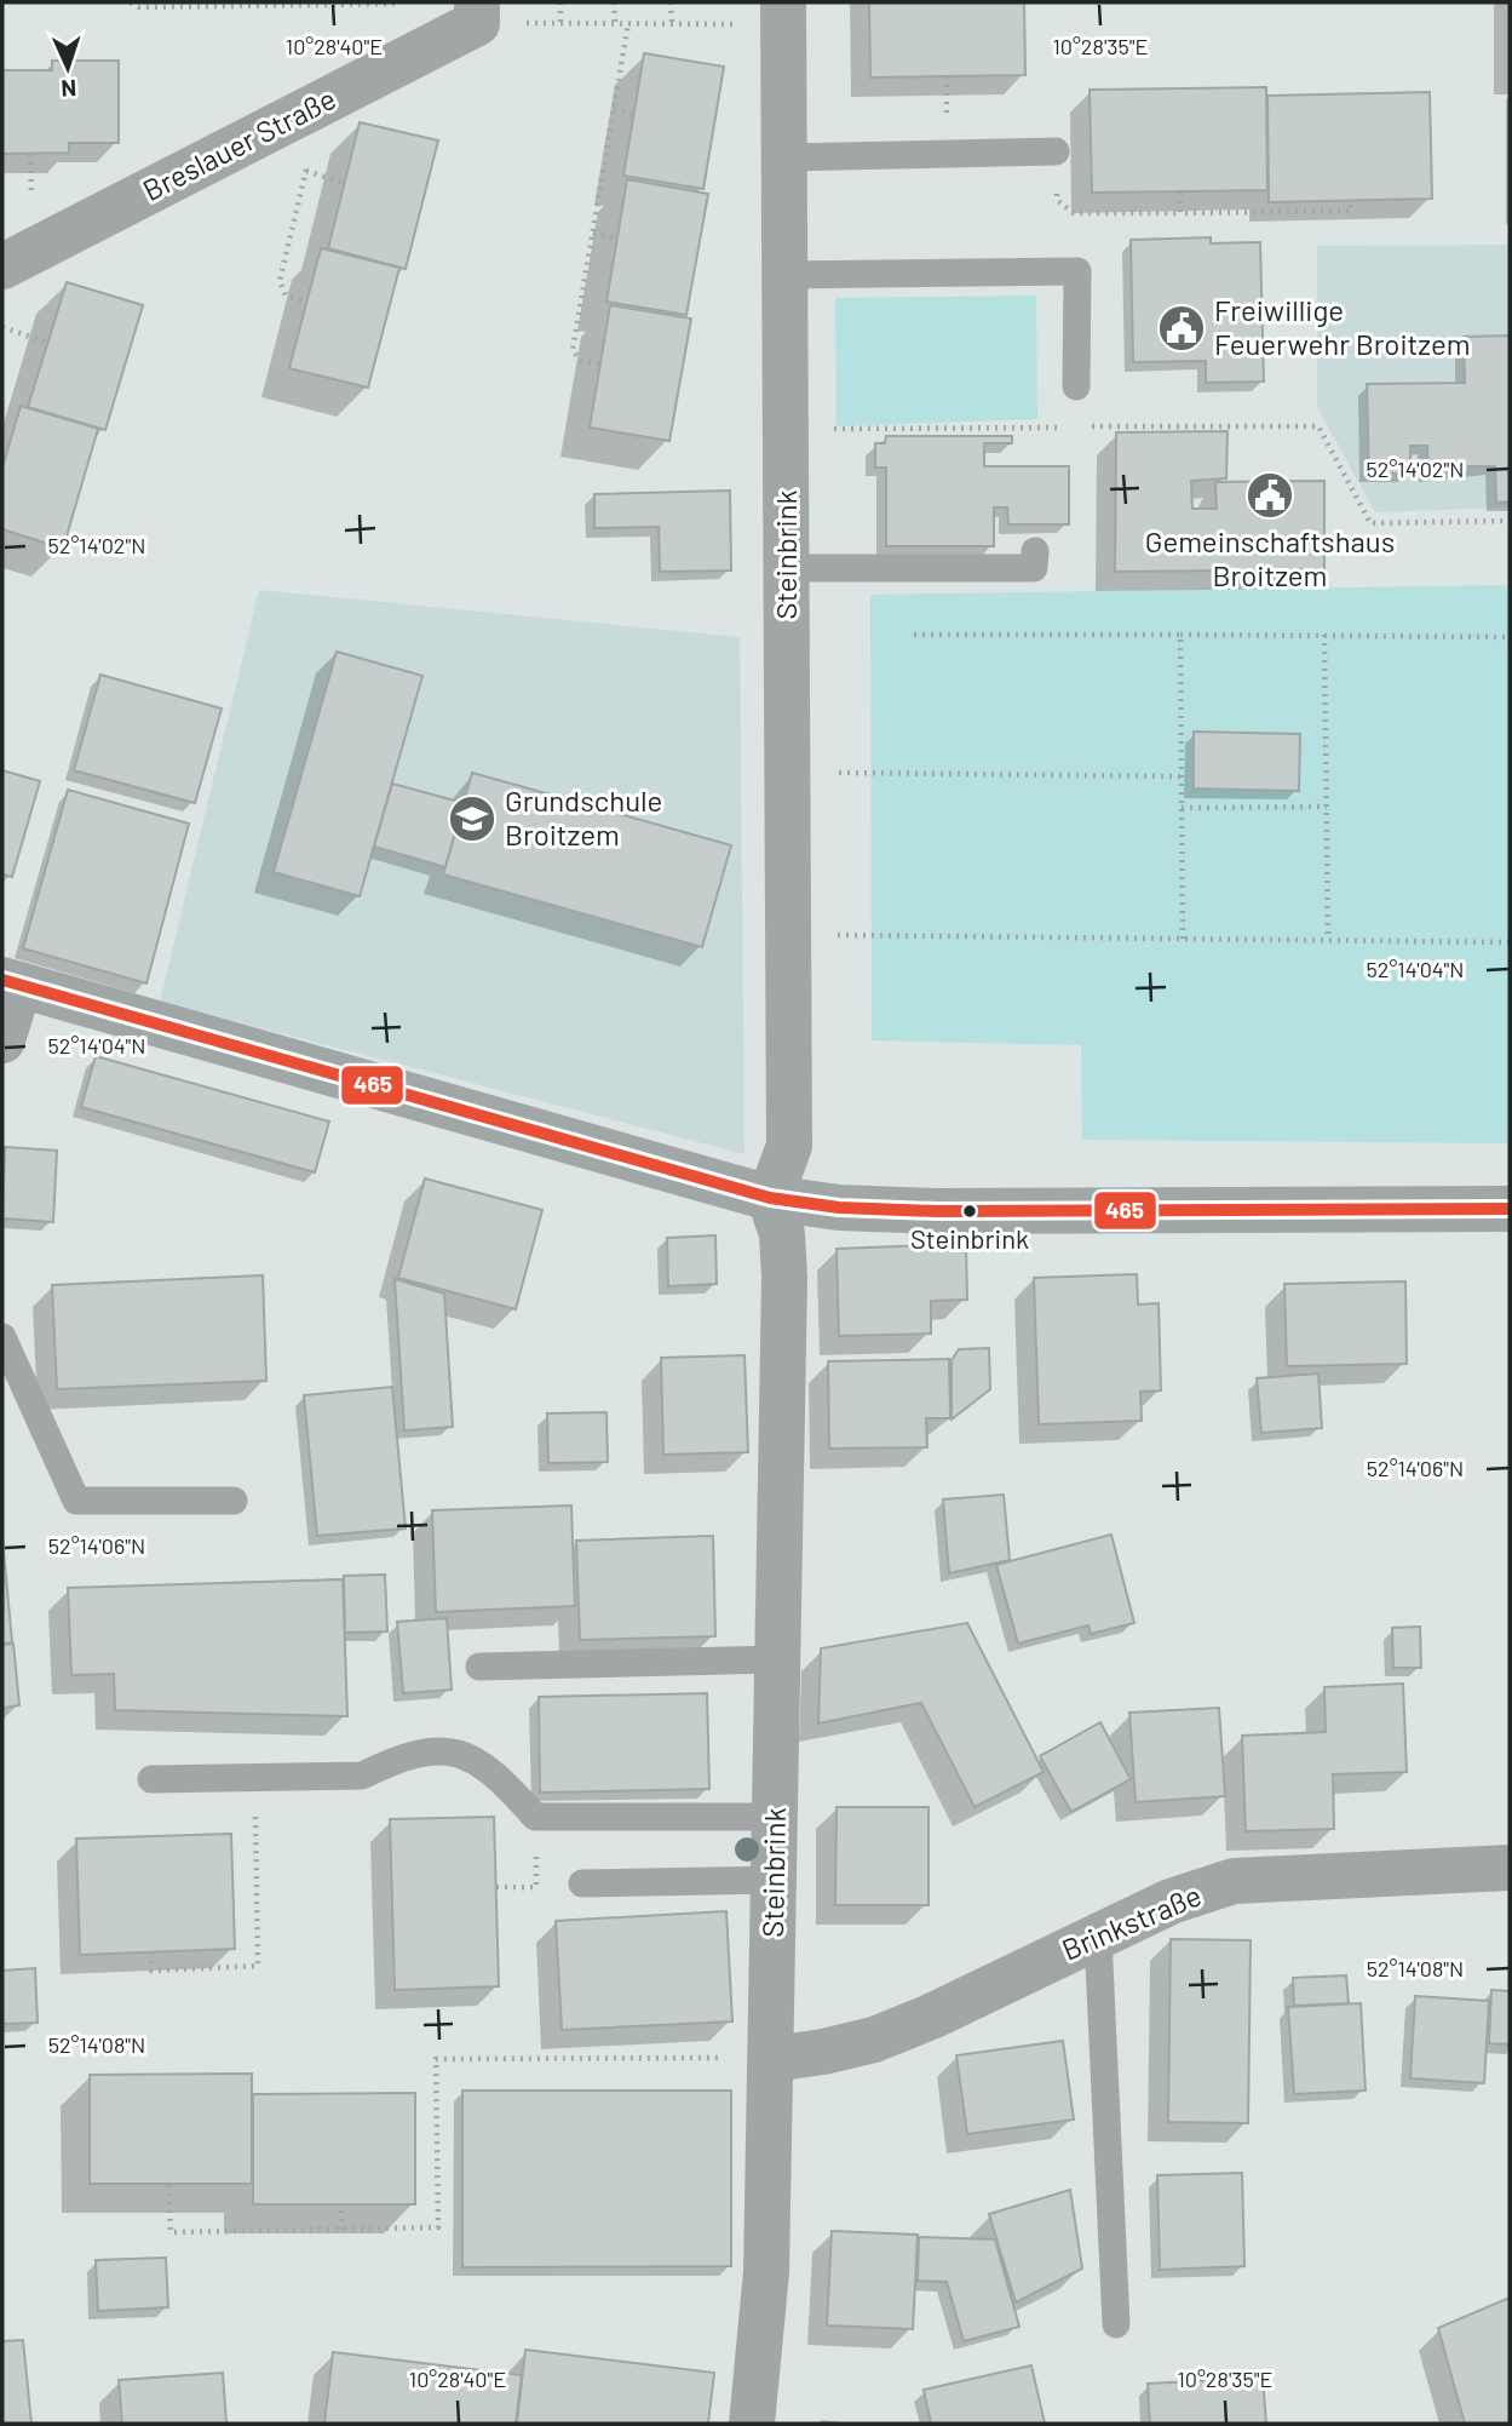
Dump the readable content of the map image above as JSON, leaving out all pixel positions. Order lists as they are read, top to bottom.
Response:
{
  "streets": {
    "street": ["Breslauer Straße", "Steinbrink", "Brinkstraße"]
  },
  "crossings": [
    ["Steinbrink", "Brinkstraße"]
  ],
  "places": {
    "public building": ["Freiwillige Feuerwehr Broitzem", "Gemeinschaftshaus Broitzem"],
    "school or university": ["Grundschule Broitzem"],
    "other": ["Steinbrink"]
  },
  "lines": ["transit line 465"],
  "north": "bottom",
  "coordinates": [
    "10°28'40\"E",
    "10°28'35\"E",
    "52°14'02\"N",
    "52°14'04\"N",
    "52°14'06\"N",
    "52°14'08\"N"
  ]
}
